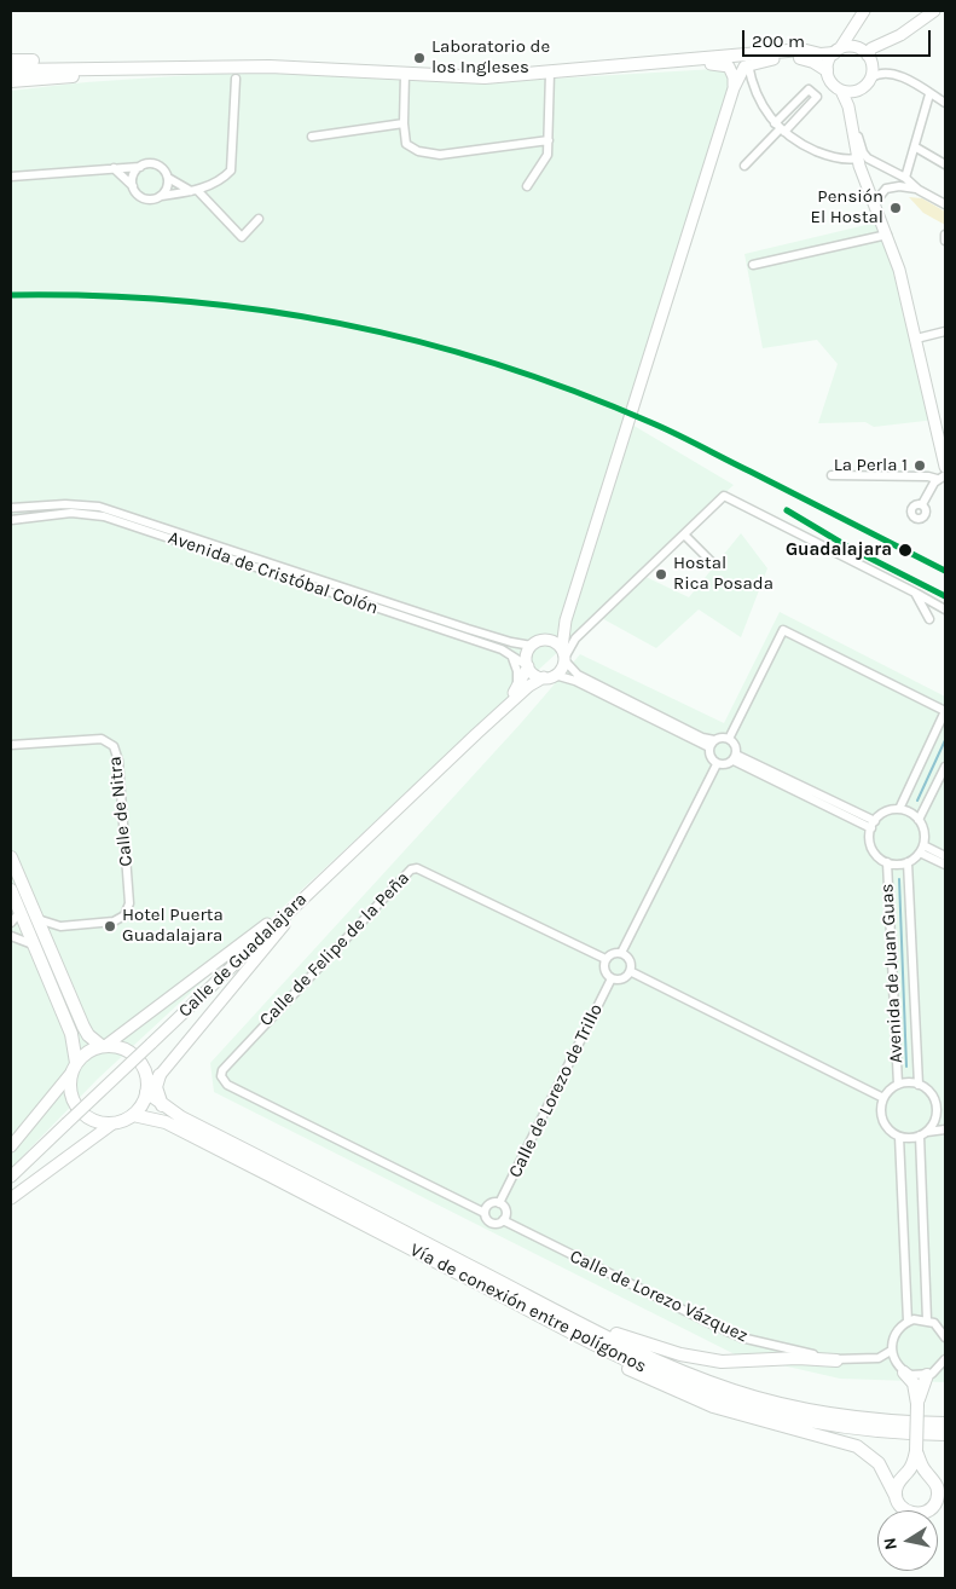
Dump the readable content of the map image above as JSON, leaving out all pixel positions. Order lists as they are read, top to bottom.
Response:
{
  "streets": {
    "main road": ["Calle de Guadalajara", "Vía de conexión entre polígonos"],
    "street": [
      "Avenida de Cristóbal Colón",
      "Calle de Nitra",
      "Calle de Felipe de la Peña",
      "Avenida de Juan Guas",
      "Calle de Lorezo de Trillo",
      "Calle de Lorezo Vázquez"
    ]
  },
  "crossings": [
    ["Avenida de Cristóbal Colón", "Calle de Guadalajara"],
    ["Calle de Felipe de la Peña", "Calle de Lorezo de Trillo"],
    ["Calle de Felipe de la Peña", "Calle de Lorezo Vázquez"],
    ["Calle de Lorezo de Trillo", "Calle de Lorezo Vázquez"]
  ],
  "places": [
    "Laboratorio de los Ingleses",
    "Pensión El Hostal",
    "La Perla 1",
    "Guadalajara",
    "Hostal Rica Posada",
    "Hotel Puerta Guadalajara"
  ],
  "scale_bar": "200 m",
  "north": "left"
}
